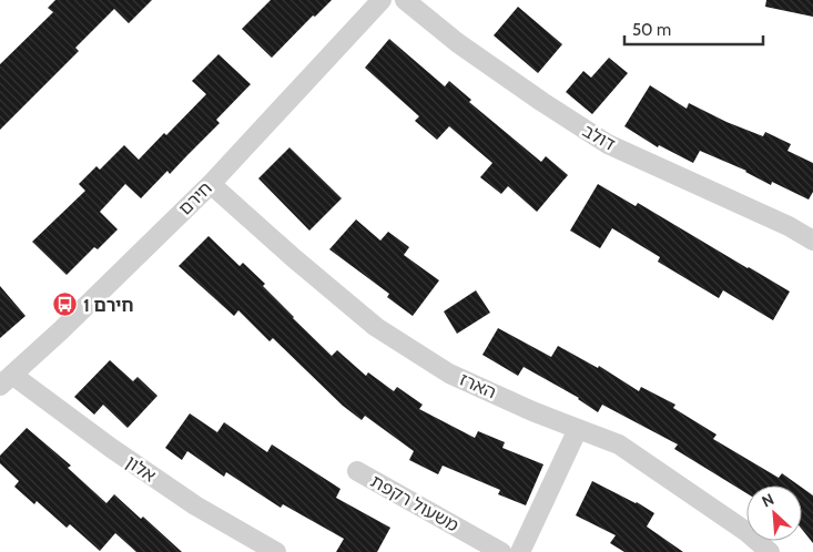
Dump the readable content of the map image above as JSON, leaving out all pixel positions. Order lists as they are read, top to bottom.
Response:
{
  "streets": {
    "street": [
      "דולב",
      "חירם",
      "הארז",
      "אלון",
      "משעול רקפת"
    ]
  },
  "crossings": [
    ["חירם", "הארז"],
    ["חירם", "אלון"]
  ],
  "places": {
    "bus stop": ["חירם 1"]
  },
  "scale_bar": "50 m",
  "north": "top left"
}
